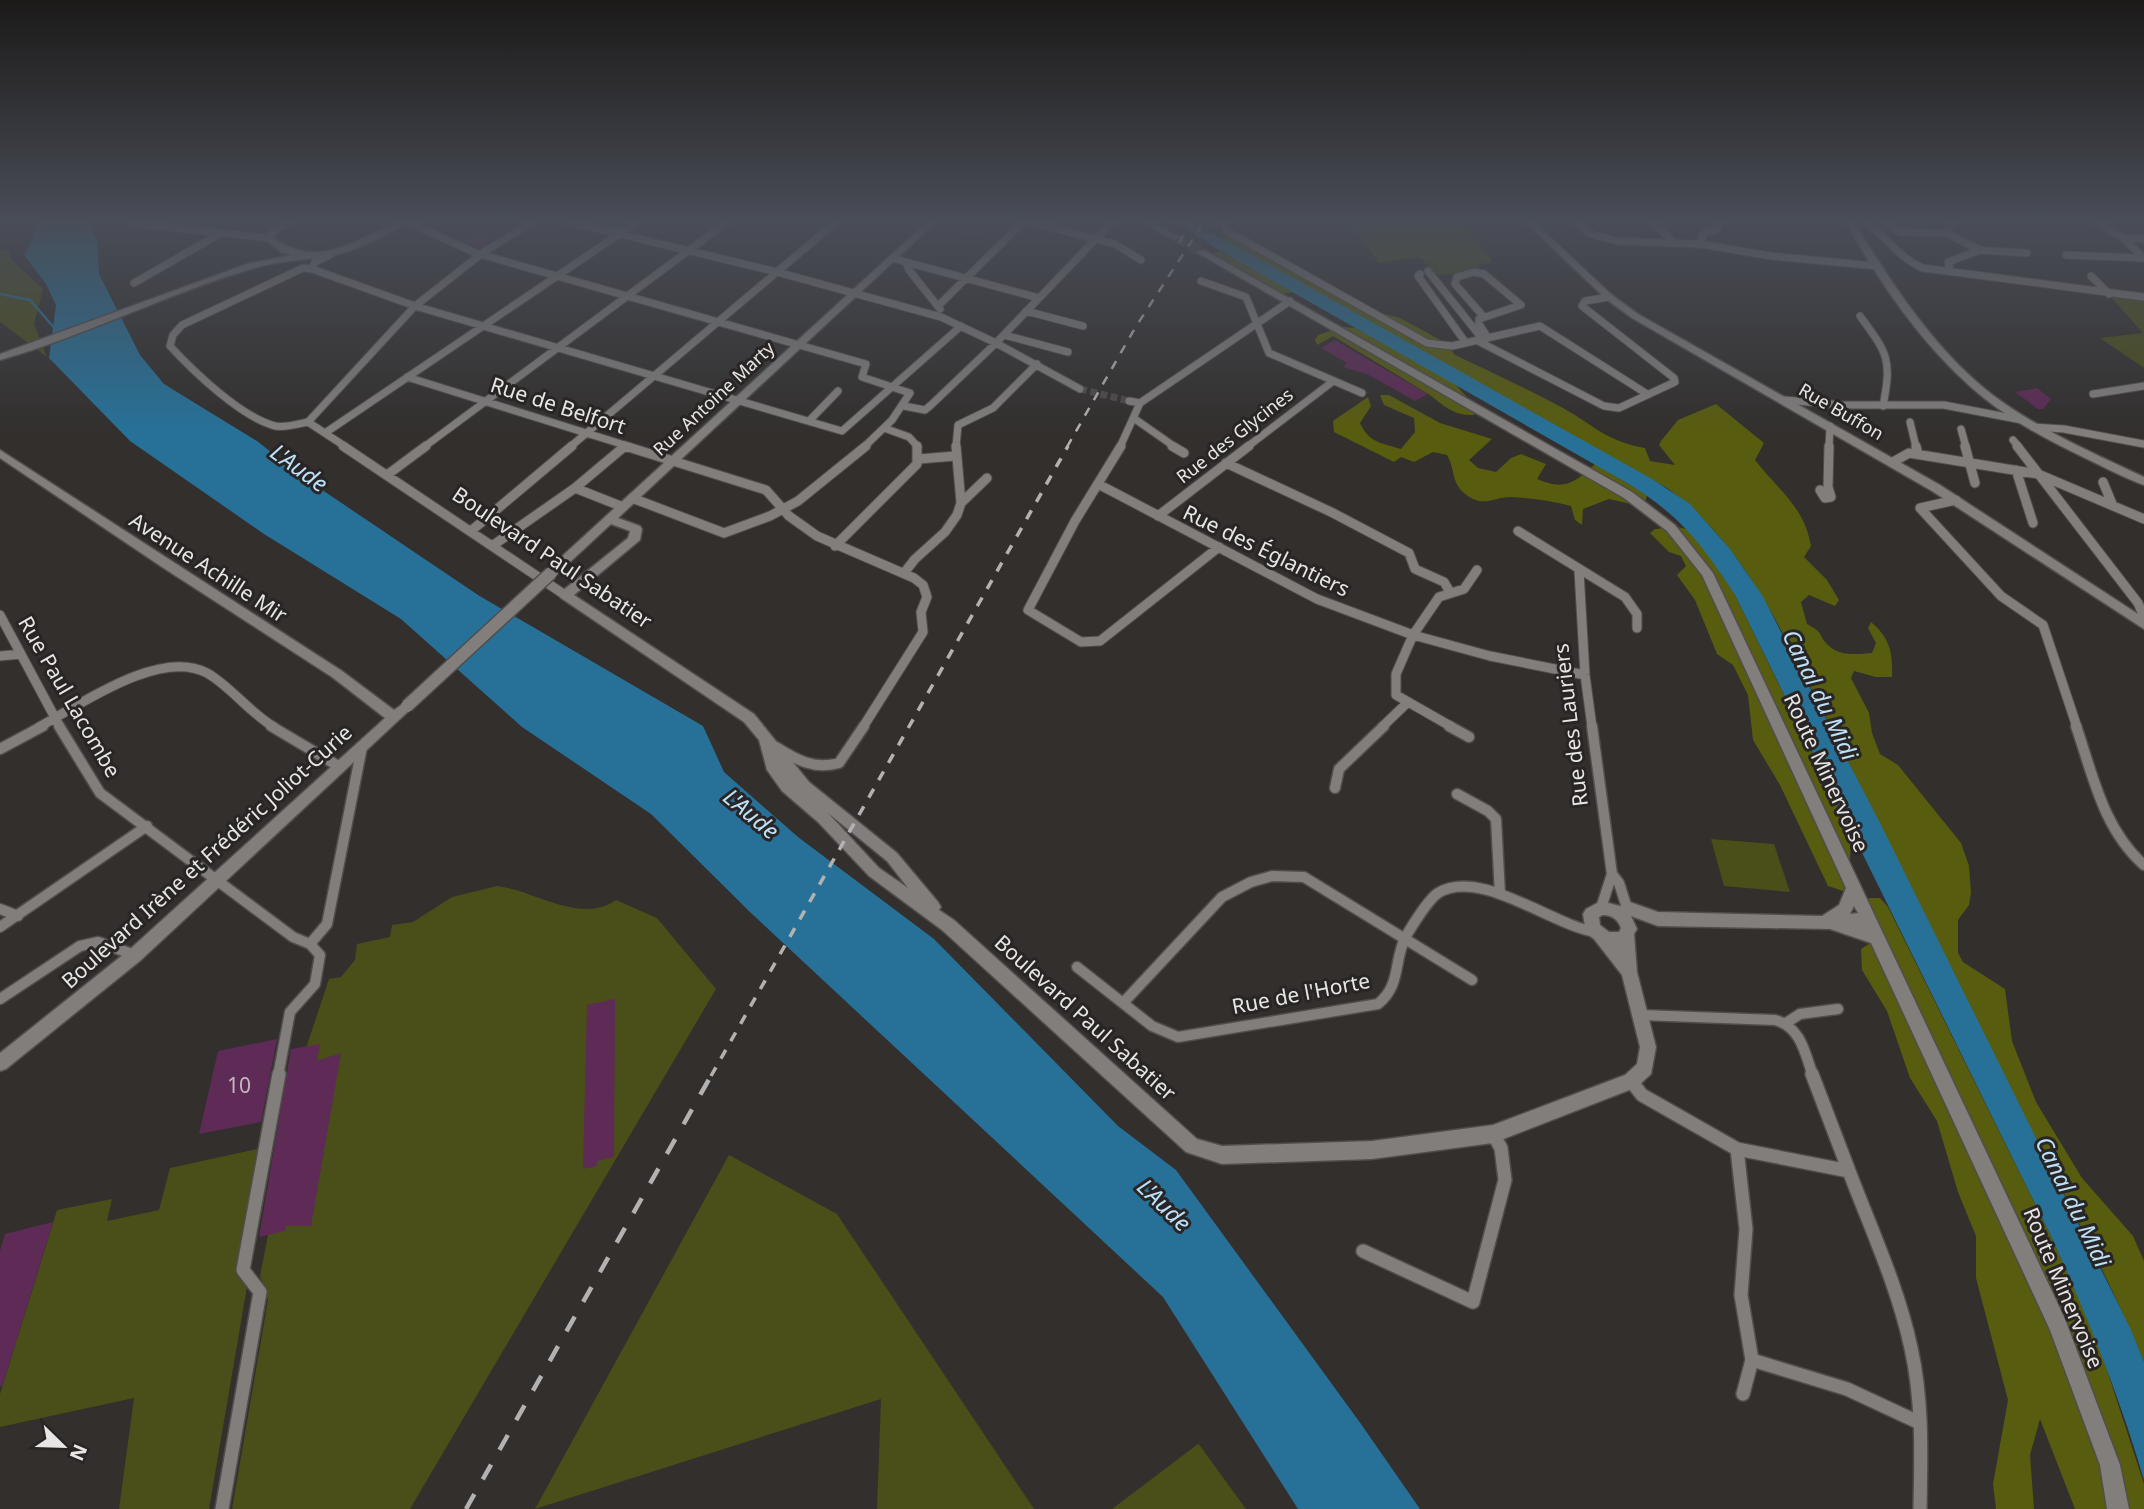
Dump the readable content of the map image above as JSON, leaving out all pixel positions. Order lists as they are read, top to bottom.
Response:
{
  "streets": {
    "street": [
      "Rue Antoine Marty",
      "Rue de Belfort",
      "Rue Buffon",
      "Rue des Glycines",
      "Rue des Églantiers",
      "Boulevard Paul Sabatier",
      "Avenue Achille Mir",
      "Rue Paul Lacombe",
      "Rue des Lauriers",
      "Route Minervoise",
      "Boulevard Irène et Frédéric Joliot-Curie",
      "Rue de l'Horte"
    ]
  },
  "crossings": [
    ["Rue Antoine Marty", "Rue de Belfort"],
    ["Rue Antoine Marty", "Boulevard Irène et Frédéric Joliot-Curie"],
    ["Rue de Belfort", "Boulevard Paul Sabatier"],
    ["Rue des Glycines", "Rue des Églantiers"],
    ["Rue des Églantiers", "Rue des Lauriers"],
    ["Avenue Achille Mir", "Boulevard Irène et Frédéric Joliot-Curie"],
    ["Rue Paul Lacombe", "Boulevard Irène et Frédéric Joliot-Curie"],
    ["Rue des Lauriers", "Rue de l'Horte"]
  ],
  "water": ["L'Aude", "Canal du Midi"],
  "house_numbers": ["10"],
  "north": "bottom right"
}
